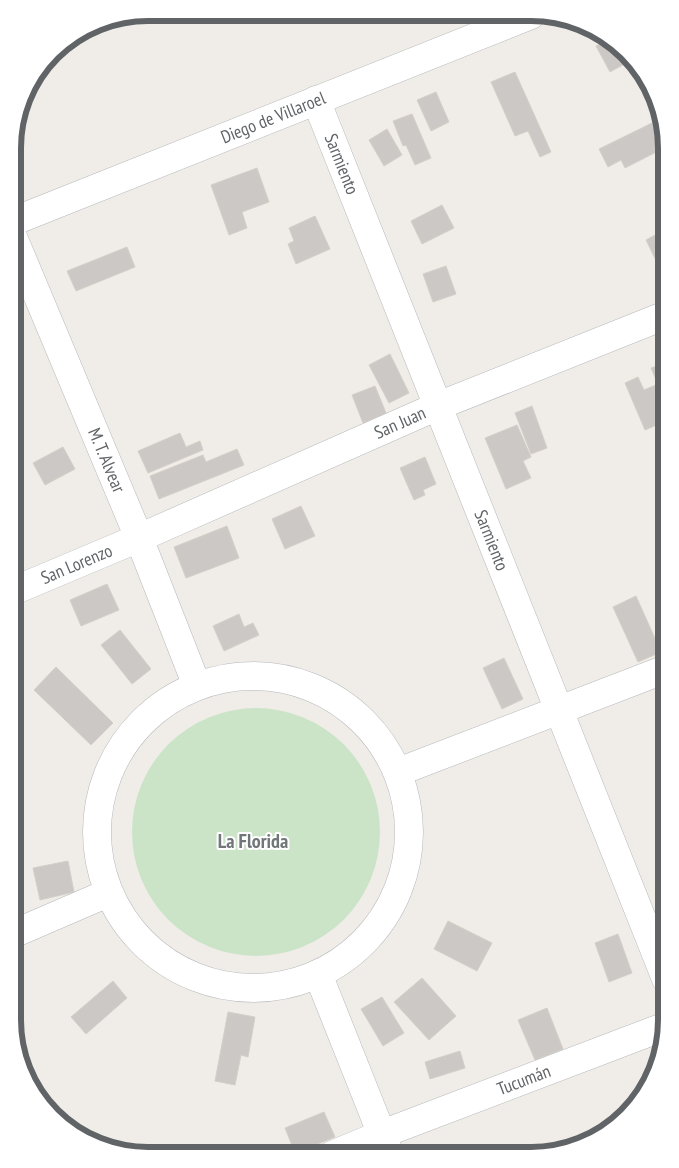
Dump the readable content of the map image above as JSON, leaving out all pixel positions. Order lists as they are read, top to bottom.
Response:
{
  "streets": {
    "street": [
      "Diego de Villaroel",
      "Sarmiento",
      "San Juan",
      "M. T. Alvear",
      "San Lorenzo",
      "Tucumán"
    ]
  },
  "crossings": [
    ["Diego de Villaroel", "Sarmiento"],
    ["Sarmiento", "San Juan"],
    ["San Juan", "M. T. Alvear"],
    ["San Juan", "San Lorenzo"],
    ["M. T. Alvear", "San Lorenzo"]
  ],
  "districts": ["La Florida"]
}
